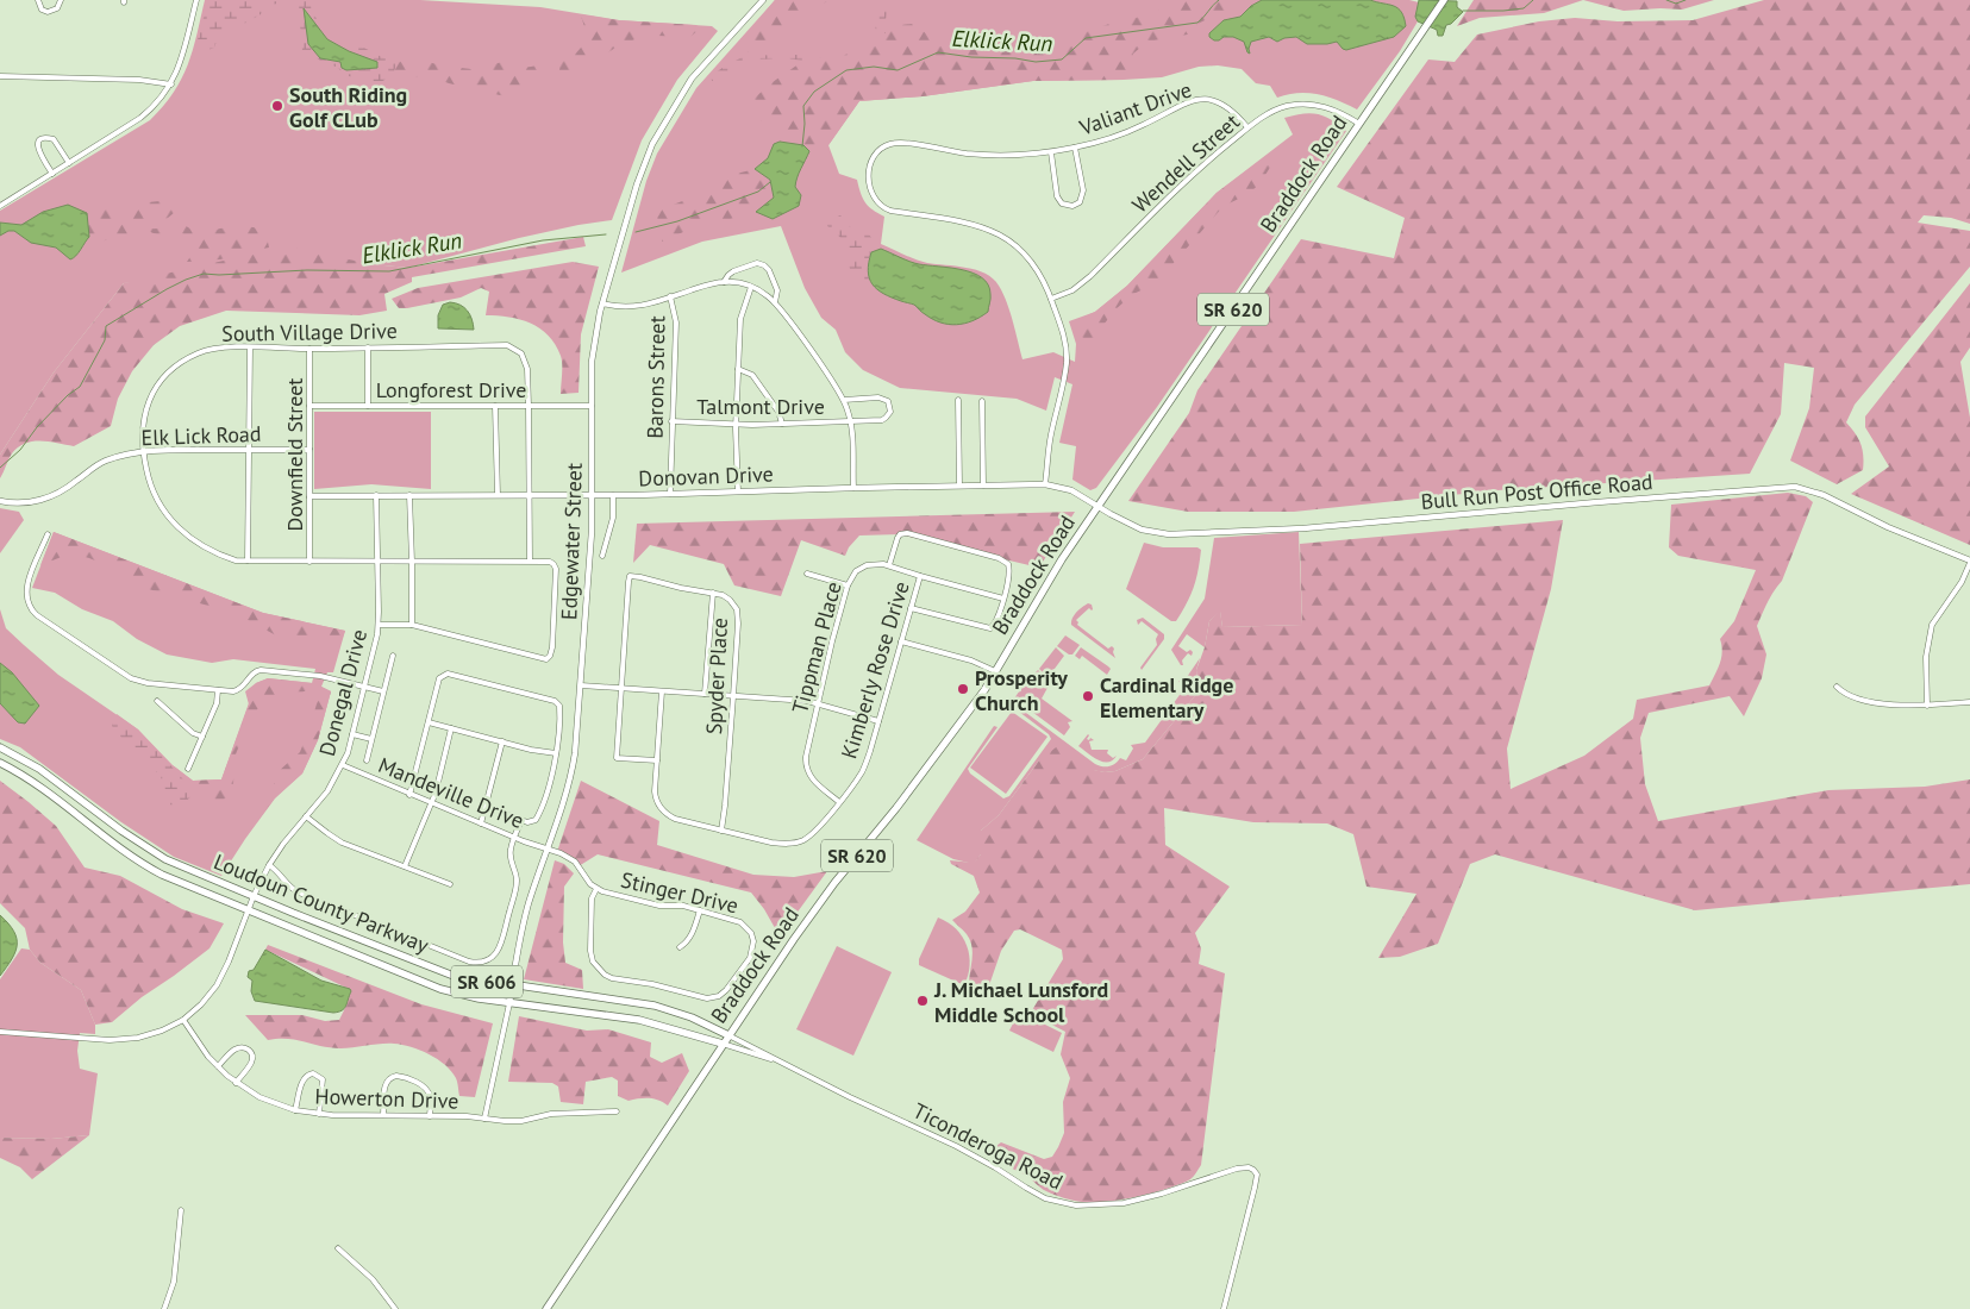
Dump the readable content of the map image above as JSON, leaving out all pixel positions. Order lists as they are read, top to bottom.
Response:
{
  "streets": {
    "main road": [
      "Braddock Road",
      "SR 620",
      "Loudoun County Parkway",
      "SR 606"
    ],
    "street": [
      "Valiant Drive",
      "Wendell Street",
      "South Village Drive",
      "Barons Street",
      "Longforest Drive",
      "Talmont Drive",
      "Elk Lick Road",
      "Downfield Street",
      "Donovan Drive",
      "Bull Run Post Office Road",
      "Edgewater Street",
      "Tippman Place",
      "Kimberly Rose Drive",
      "Spyder Place",
      "Donegal Drive",
      "Mandeville Drive",
      "Stinger Drive",
      "Howerton Drive",
      "Ticonderoga Road"
    ]
  },
  "crossings": [
    ["Valiant Drive", "Wendell Street"],
    ["Valiant Drive", "Donovan Drive"],
    ["Wendell Street", "Braddock Road"],
    ["Braddock Road", "Donovan Drive"],
    ["Braddock Road", "Bull Run Post Office Road"],
    ["Braddock Road", "Loudoun County Parkway"],
    ["Braddock Road", "Ticonderoga Road"],
    ["South Village Drive", "Longforest Drive"],
    ["South Village Drive", "Elk Lick Road"],
    ["South Village Drive", "Downfield Street"],
    ["South Village Drive", "Donovan Drive"],
    ["South Village Drive", "Donegal Drive"],
    ["Barons Street", "Talmont Drive"],
    ["Barons Street", "Donovan Drive"],
    ["Longforest Drive", "Downfield Street"],
    ["Longforest Drive", "Edgewater Street"],
    ["Elk Lick Road", "Downfield Street"],
    ["Downfield Street", "Donovan Drive"],
    ["Donovan Drive", "Bull Run Post Office Road"],
    ["Donovan Drive", "Edgewater Street"],
    ["Donovan Drive", "Donegal Drive"],
    ["Edgewater Street", "Mandeville Drive"],
    ["Edgewater Street", "Stinger Drive"],
    ["Edgewater Street", "Loudoun County Parkway"],
    ["Edgewater Street", "Howerton Drive"],
    ["Tippman Place", "Kimberly Rose Drive"],
    ["Kimberly Rose Drive", "Spyder Place"],
    ["Donegal Drive", "Mandeville Drive"],
    ["Donegal Drive", "Loudoun County Parkway"],
    ["Donegal Drive", "Howerton Drive"],
    ["Mandeville Drive", "Stinger Drive"],
    ["Loudoun County Parkway", "Ticonderoga Road"]
  ],
  "water": ["Elklick Run"],
  "places": [
    "South Riding Golf CLub",
    "Prosperity Church",
    "Cardinal Ridge Elementary",
    "J. Michael Lunsford Middle School"
  ]
}
